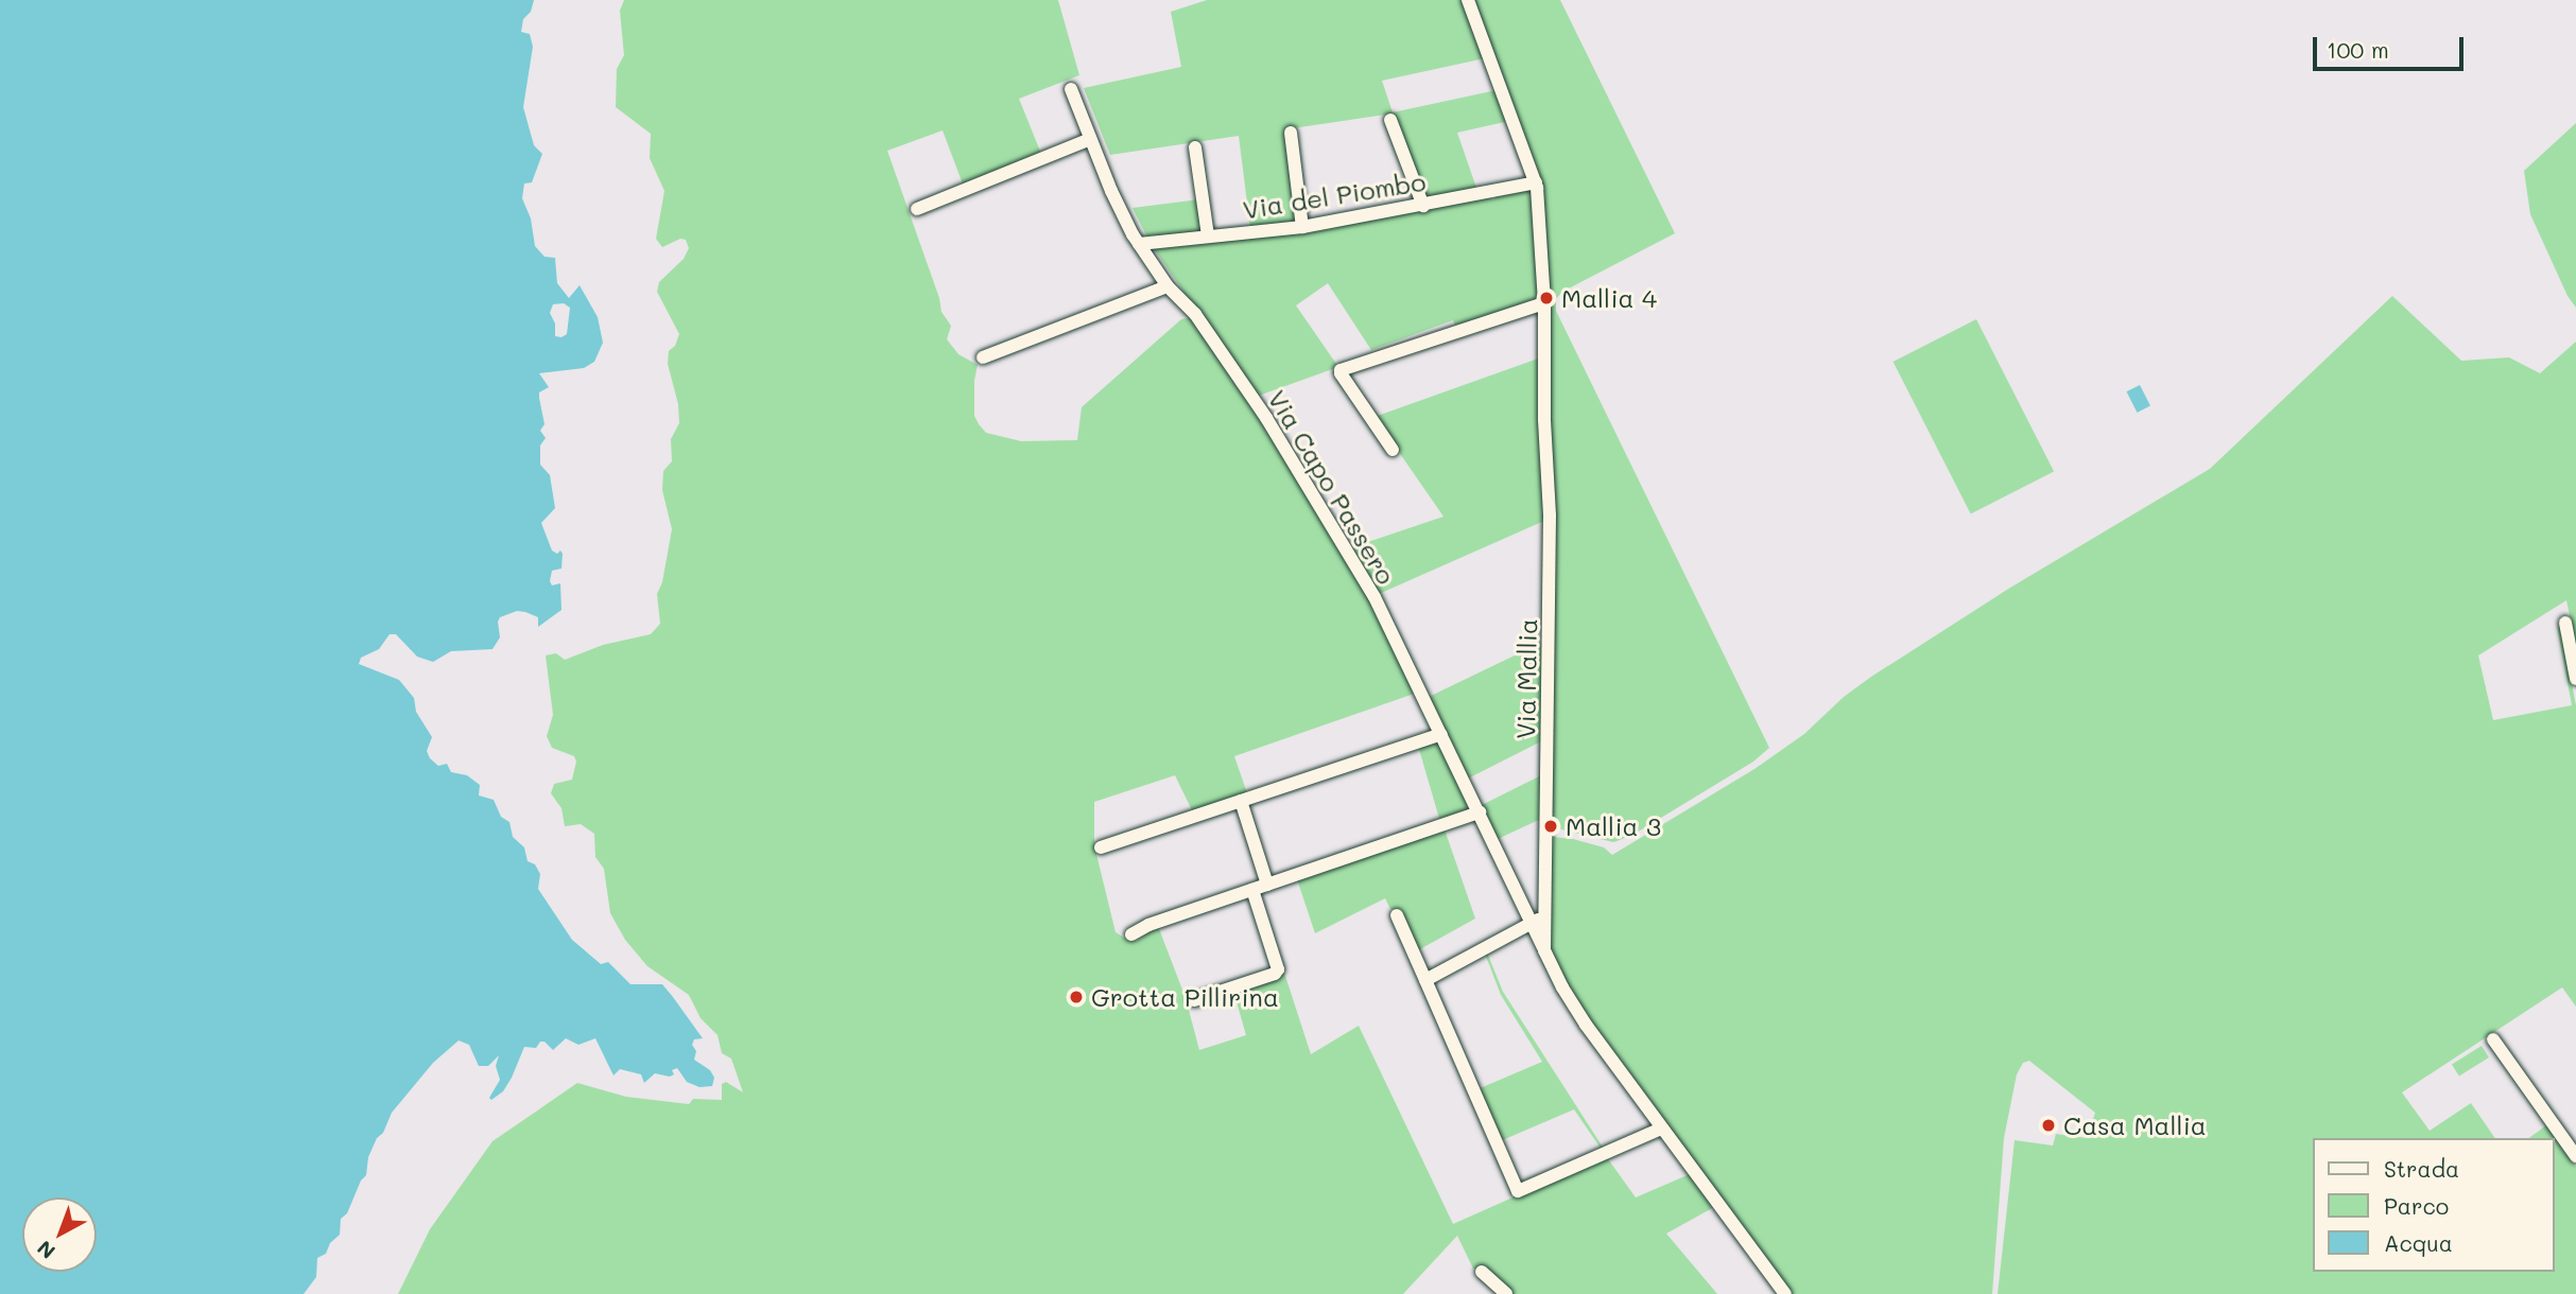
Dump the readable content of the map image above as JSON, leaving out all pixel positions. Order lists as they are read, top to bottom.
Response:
{
  "streets": {
    "street": ["Via del Piombo", "Via Capo Passero", "Via Mallia"]
  },
  "crossings": [
    ["Via del Piombo", "Via Capo Passero"],
    ["Via del Piombo", "Via Mallia"],
    ["Via Capo Passero", "Via Mallia"]
  ],
  "places": [
    "Mallia 4",
    "Mallia 3",
    "Grotta Pillirina",
    "Casa Mallia"
  ],
  "legend": ["Strada", "Parco", "Acqua"],
  "scale_bar": "100 m",
  "north": "bottom left"
}
